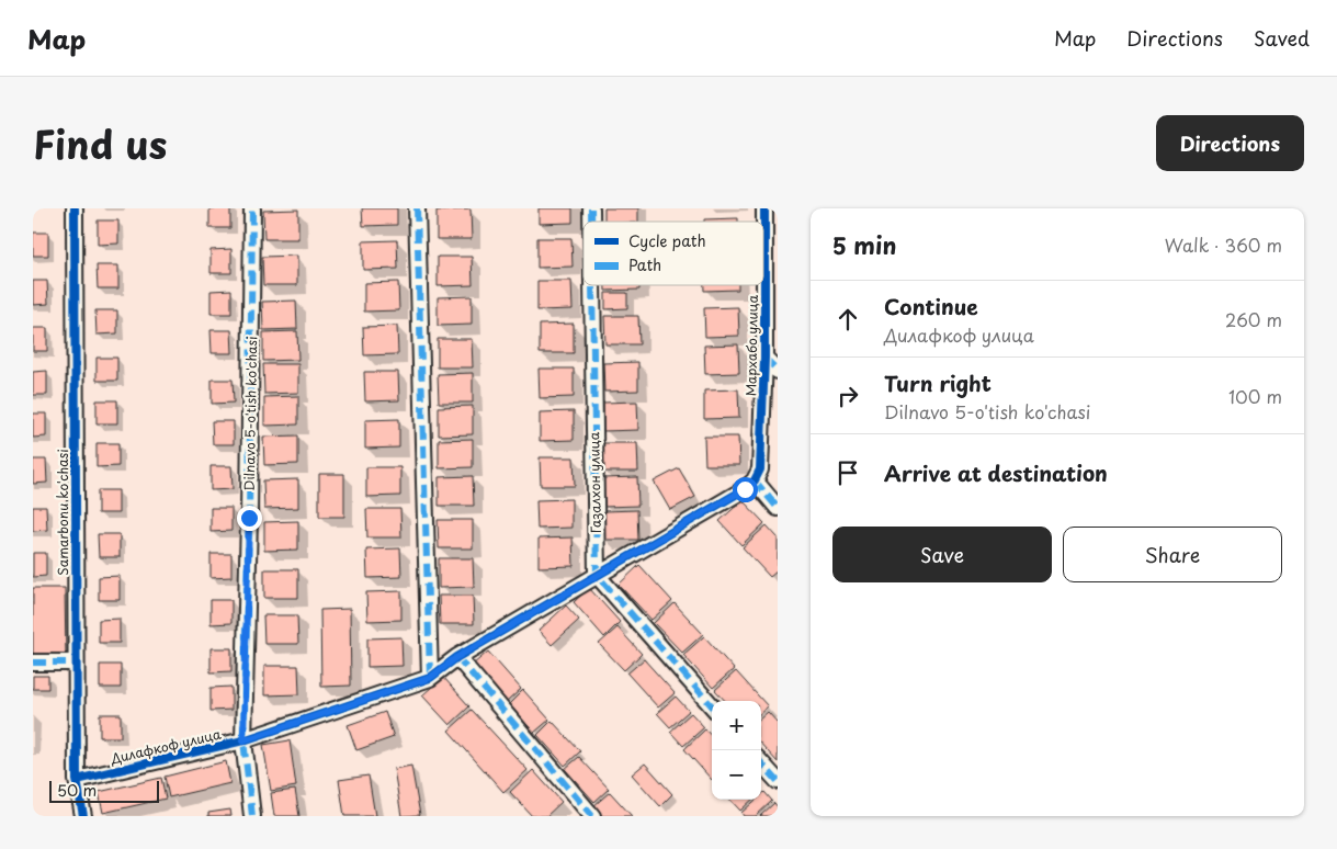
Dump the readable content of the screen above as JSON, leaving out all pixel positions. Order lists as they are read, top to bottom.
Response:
{
  "streets": {
    "street": [
      "Мархабо улица",
      "Dilnavo 5-o'tish ko'chasi",
      "Газалхон улица",
      "Samarbonu ko'chasi",
      "Дилафкоф улица"
    ]
  },
  "crossings": [
    ["Мархабо улица", "Дилафкоф улица"],
    ["Dilnavo 5-o'tish ko'chasi", "Дилафкоф улица"],
    ["Газалхон улица", "Дилафкоф улица"],
    ["Samarbonu ko'chasi", "Дилафкоф улица"]
  ],
  "legend": ["Cycle path", "Path"],
  "scale_bar": "50 m",
  "page": {
    "header": "Map",
    "nav": ["Map", "Directions", "Saved"],
    "title": "Find us",
    "buttons": [
      "Directions",
      ["Save", "Share"]
    ],
    "heading": ["5 min", "Walk · 360 m"],
    "list": [
      ["Continue", "Дилафкоф улица", "260 m"],
      ["Turn right", "Dilnavo 5-o'tish ko'chasi", "100 m"],
      "Arrive at destination"
    ],
    "map_buttons": ["+", "−"],
    "scale": "50 m"
  }
}
